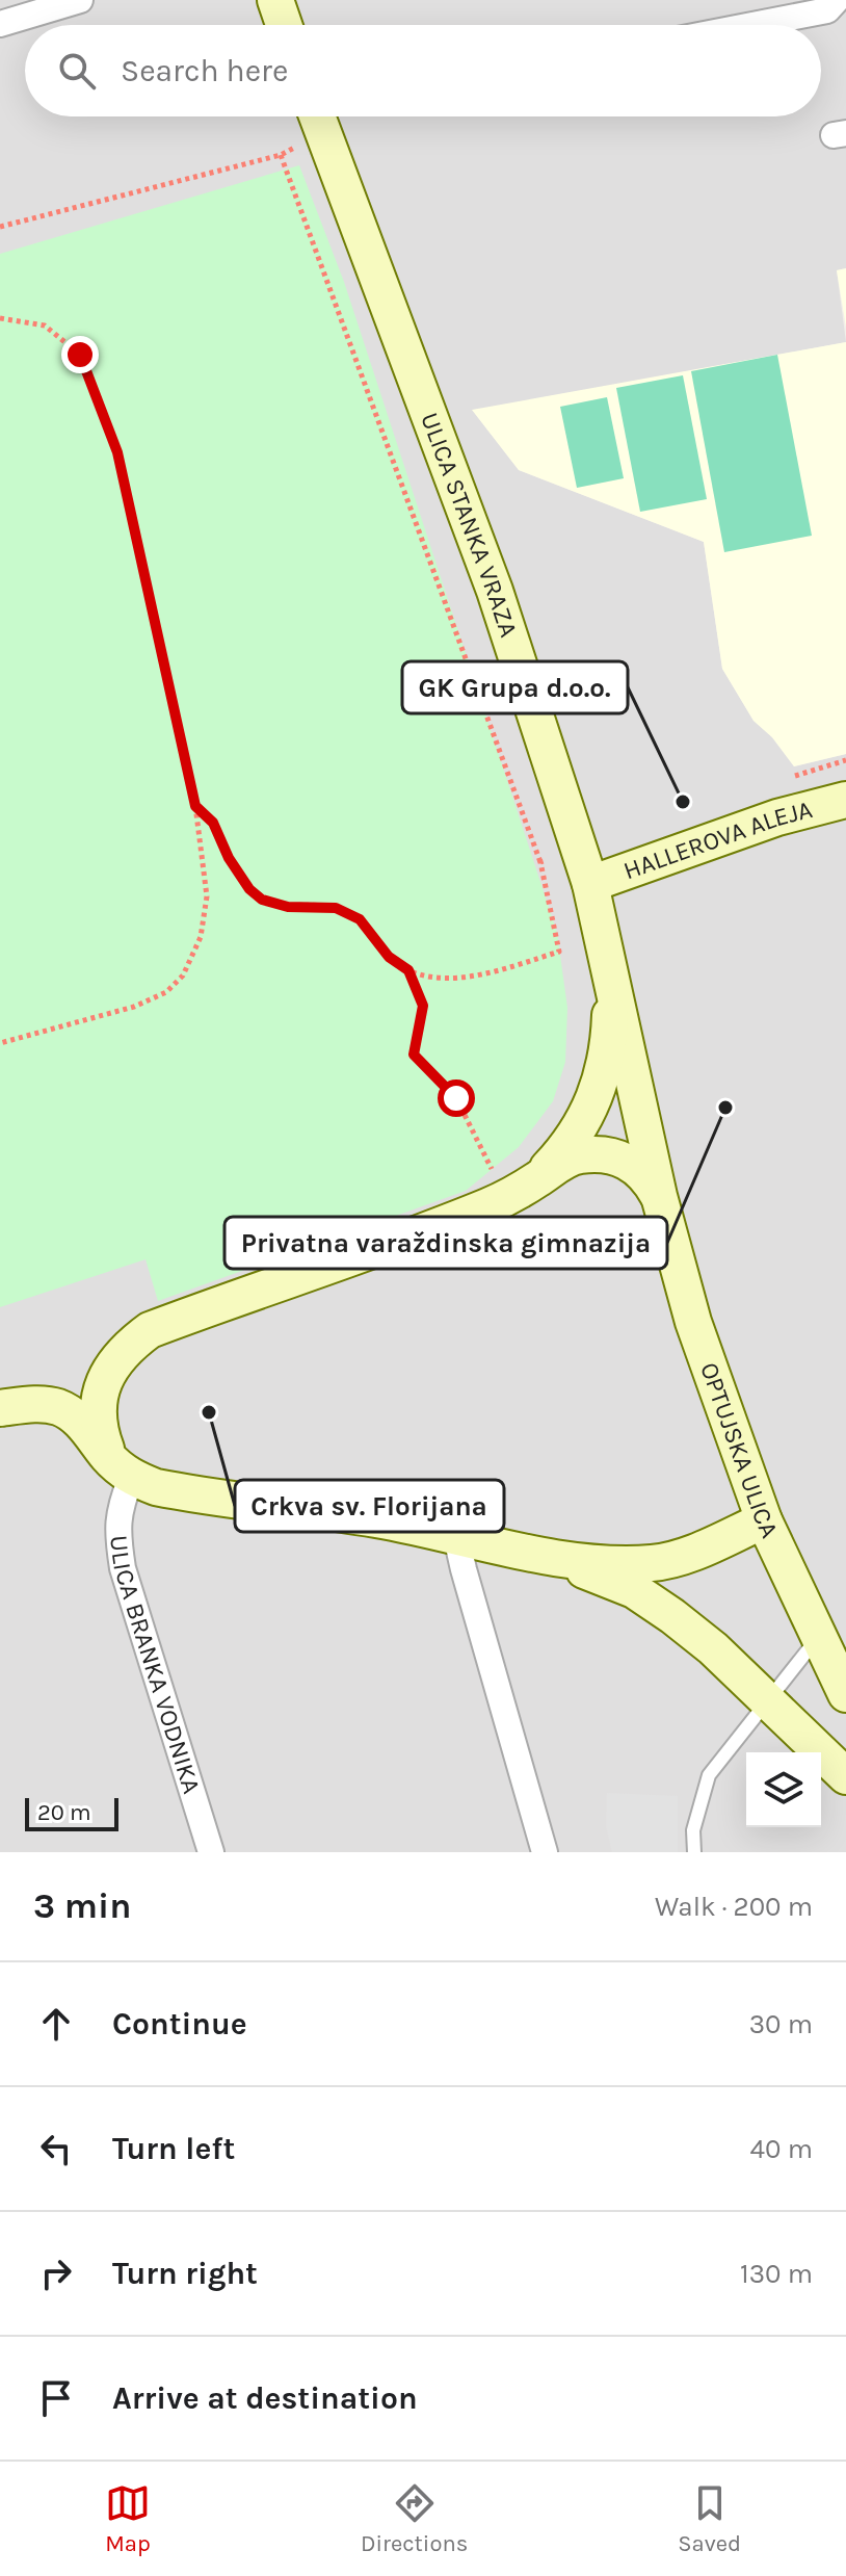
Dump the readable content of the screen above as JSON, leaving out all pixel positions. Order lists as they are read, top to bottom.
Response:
{
  "streets": {
    "main road": ["ULICA STANKA VRAZA", "HALLEROVA ALEJA", "OPTUJSKA ULICA"],
    "street": ["ULICA BRANKA VODNIKA"]
  },
  "crossings": [
    ["ULICA STANKA VRAZA", "HALLEROVA ALEJA"],
    ["ULICA STANKA VRAZA", "OPTUJSKA ULICA"]
  ],
  "places": ["GK Grupa d.o.o.", "Privatna varaždinska gimnazija", "Crkva sv. Florijana"],
  "scale_bar": "20 m",
  "page": {
    "search": "Search here",
    "scale": "20 m",
    "heading": ["3 min", "Walk · 200 m"],
    "list": [
      ["Continue", "30 m"],
      ["Turn left", "40 m"],
      ["Turn right", "130 m"],
      "Arrive at destination"
    ],
    "nav": ["Map", "Directions", "Saved"]
  }
}
